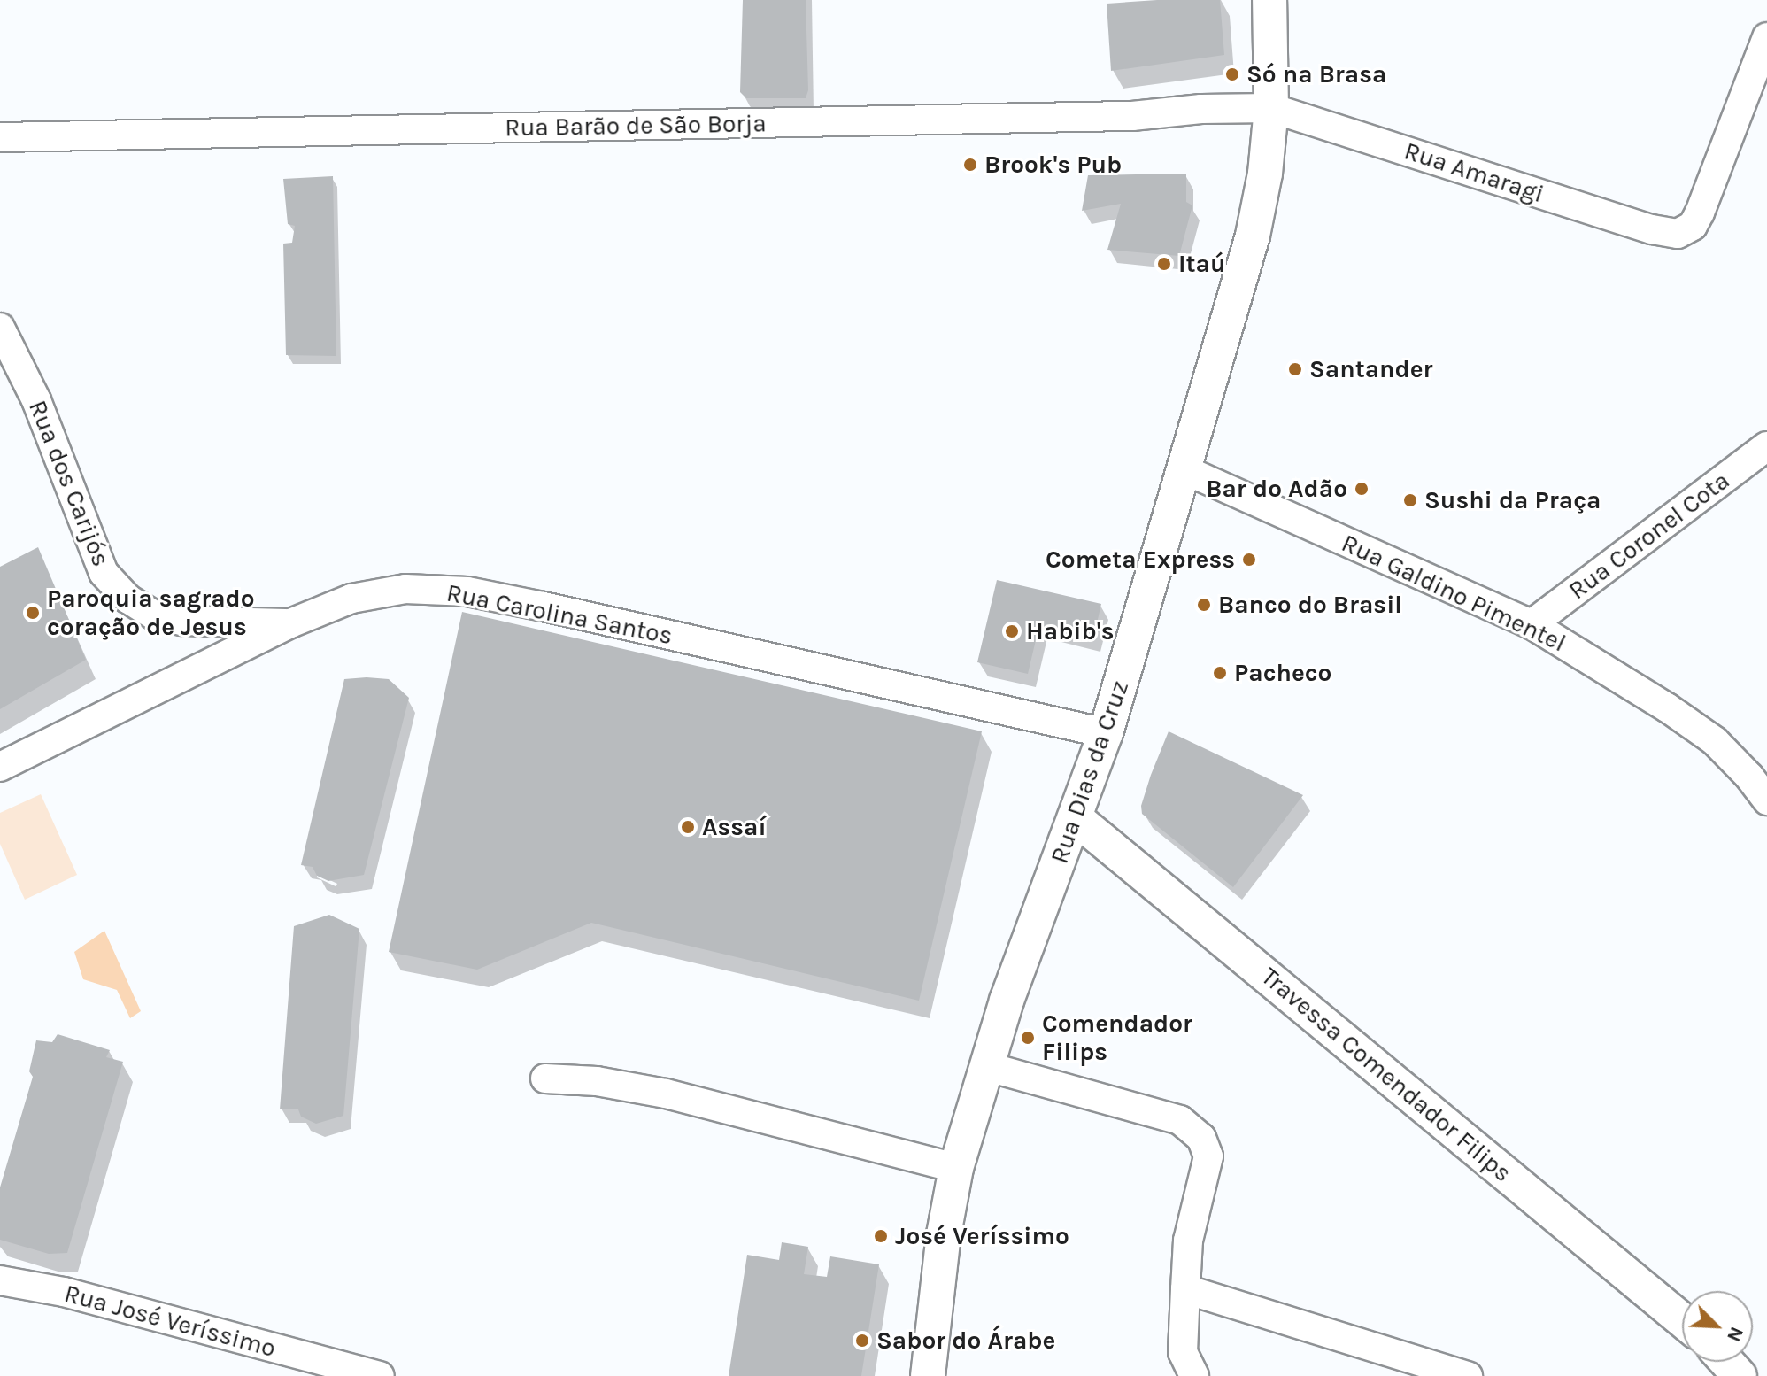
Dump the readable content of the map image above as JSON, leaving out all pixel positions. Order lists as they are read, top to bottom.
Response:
{
  "streets": {
    "street": [
      "Rua Barão de São Borja",
      "Rua Amaragi",
      "Rua dos Carijós",
      "Rua Coronel Cota",
      "Rua Galdino Pimentel",
      "Rua Carolina Santos",
      "Rua Dias da Cruz",
      "Travessa Comendador Filips",
      "Rua José Veríssimo"
    ]
  },
  "crossings": [
    ["Rua Barão de São Borja", "Rua Amaragi"],
    ["Rua Barão de São Borja", "Rua Dias da Cruz"],
    ["Rua Amaragi", "Rua Dias da Cruz"],
    ["Rua dos Carijós", "Rua Carolina Santos"],
    ["Rua Coronel Cota", "Rua Galdino Pimentel"],
    ["Rua Galdino Pimentel", "Rua Dias da Cruz"],
    ["Rua Carolina Santos", "Rua Dias da Cruz"],
    ["Rua Dias da Cruz", "Travessa Comendador Filips"]
  ],
  "places": [
    "Só na Brasa",
    "Brook's Pub",
    "Itaú",
    "Santander",
    "Bar do Adão",
    "Sushi da Praça",
    "Cometa Express",
    "Banco do Brasil",
    "Paroquia sagrado coração de Jesus",
    "Habib's",
    "Pacheco",
    "Assaí",
    "Comendador Filips",
    "José Veríssimo",
    "Sabor do Árabe"
  ],
  "north": "bottom right"
}
